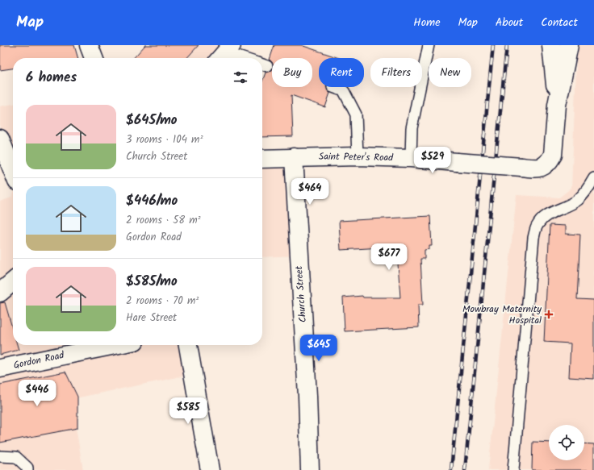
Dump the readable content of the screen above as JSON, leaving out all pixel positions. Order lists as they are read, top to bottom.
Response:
{
  "streets": {
    "street": ["Saint Peter's Road", "Church Street", "Gordon Road"]
  },
  "crossings": [
    ["Saint Peter's Road", "Church Street"]
  ],
  "places": {
    "health": ["Mowbray Maternity Hospital"]
  },
  "page": {
    "header": "Map",
    "nav": [
      "Home",
      "Map",
      "About",
      "Contact"
    ],
    "chip": [
      "Buy",
      "Rent",
      "Filters",
      "New"
    ],
    "heading": "6 homes",
    "list": [
      {
        "name": "$645/mo",
        "note": "3 rooms · 104 m² · Church Street"
      },
      {
        "name": "$446/mo",
        "note": "2 rooms · 58 m² · Gordon Road"
      },
      {
        "name": "$585/mo",
        "note": "2 rooms · 70 m² · Hare Street"
      }
    ],
    "price": [
      "$529",
      "$464",
      "$677",
      "$645",
      "$446",
      "$585"
    ]
  }
}
